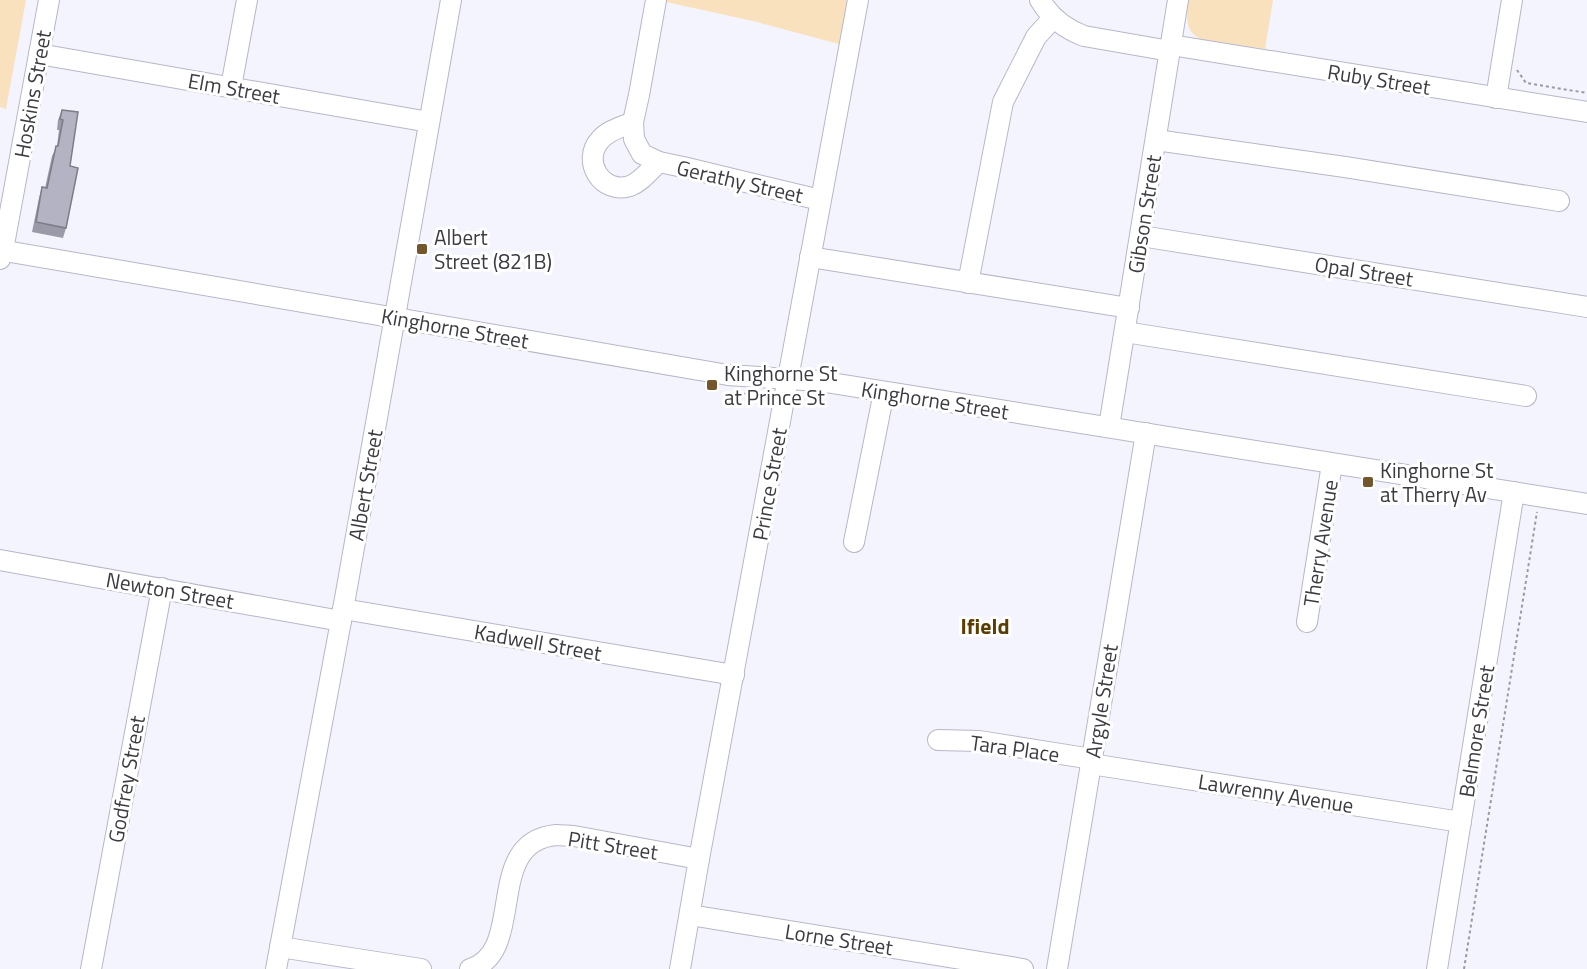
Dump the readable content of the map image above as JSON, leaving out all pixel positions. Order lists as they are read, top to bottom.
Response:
{
  "streets": {
    "street": [
      "Ruby Street",
      "Elm Street",
      "Hoskins Street",
      "Gerathy Street",
      "Gibson Street",
      "Opal Street",
      "Kinghorne Street",
      "Prince Street",
      "Albert Street",
      "Therry Avenue",
      "Newton Street",
      "Kadwell Street",
      "Argyle Street",
      "Belmore Street",
      "Tara Place",
      "Godfrey Street",
      "Lawrenny Avenue",
      "Pitt Street",
      "Lorne Street"
    ]
  },
  "crossings": [
    ["Ruby Street", "Gibson Street"],
    ["Elm Street", "Hoskins Street"],
    ["Elm Street", "Albert Street"],
    ["Hoskins Street", "Kinghorne Street"],
    ["Gerathy Street", "Prince Street"],
    ["Gibson Street", "Opal Street"],
    ["Gibson Street", "Kinghorne Street"],
    ["Kinghorne Street", "Prince Street"],
    ["Kinghorne Street", "Albert Street"],
    ["Kinghorne Street", "Therry Avenue"],
    ["Kinghorne Street", "Argyle Street"],
    ["Kinghorne Street", "Belmore Street"],
    ["Prince Street", "Kadwell Street"],
    ["Prince Street", "Pitt Street"],
    ["Prince Street", "Lorne Street"],
    ["Albert Street", "Newton Street"],
    ["Albert Street", "Kadwell Street"],
    ["Newton Street", "Kadwell Street"],
    ["Newton Street", "Godfrey Street"],
    ["Argyle Street", "Tara Place"],
    ["Argyle Street", "Lawrenny Avenue"],
    ["Belmore Street", "Lawrenny Avenue"],
    ["Tara Place", "Lawrenny Avenue"]
  ],
  "districts": ["Ifield"],
  "places": {
    "transit": ["Albert Street (821B)", "Kinghorne St at Prince St", "Kinghorne St at Therry Av"]
  }
}
